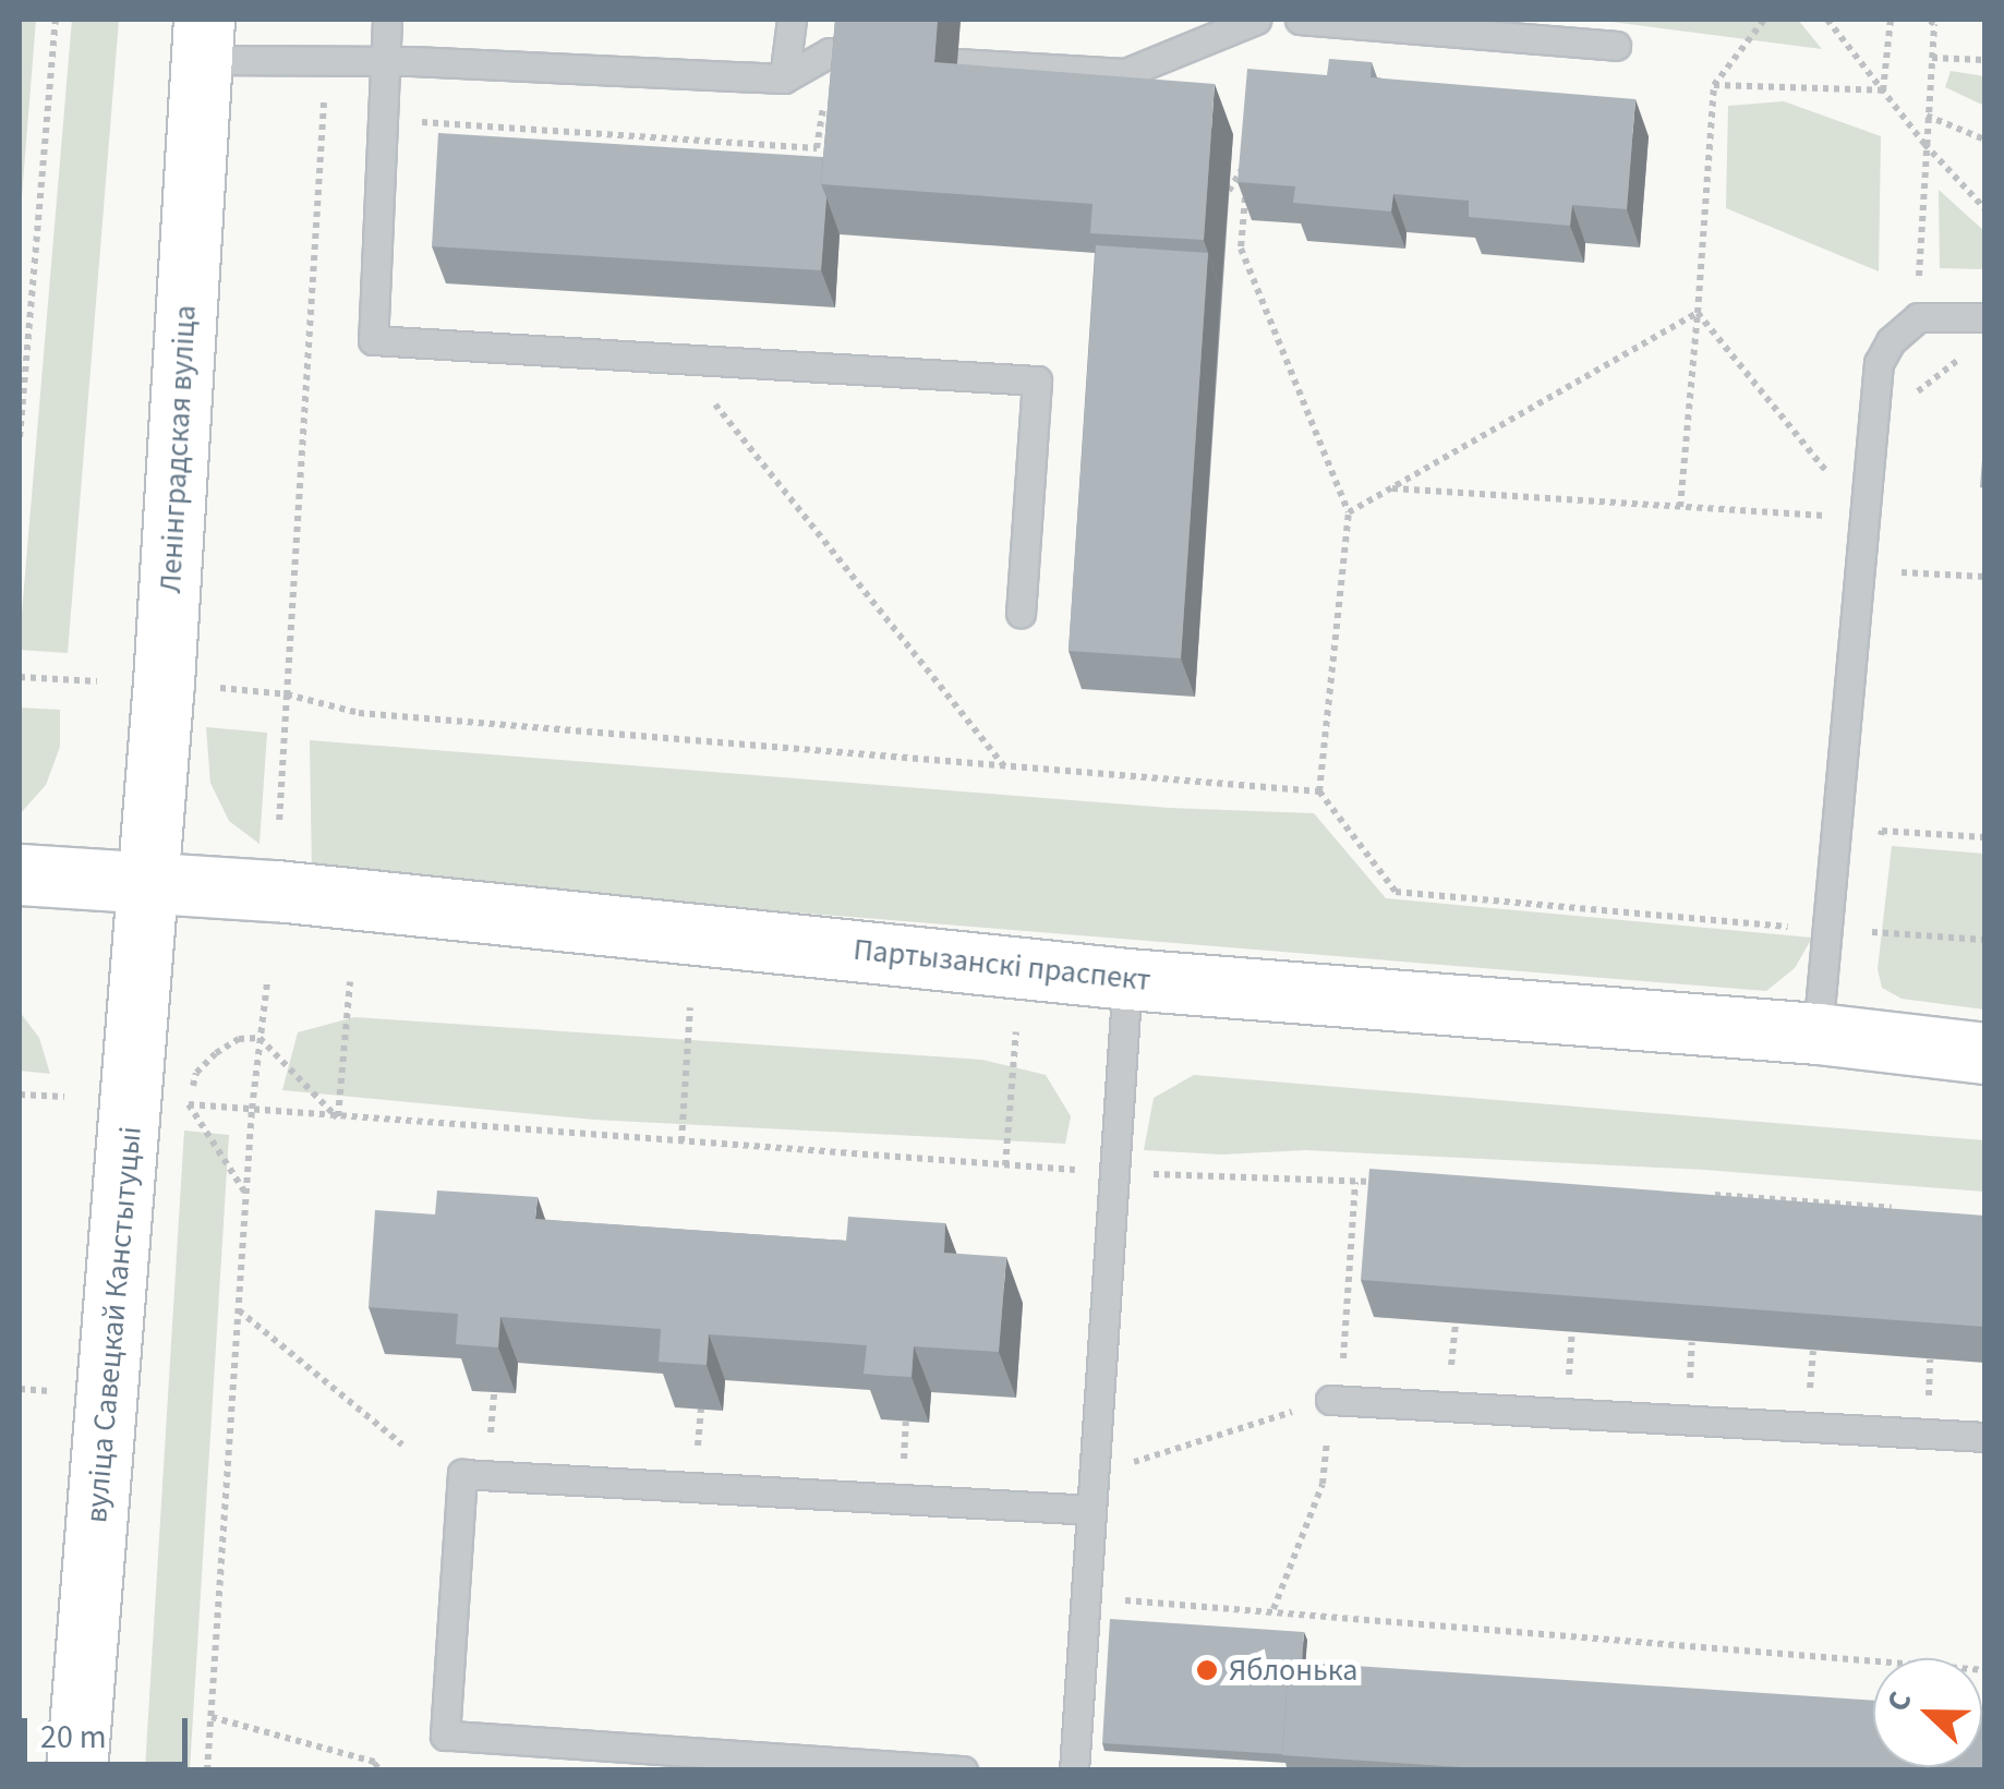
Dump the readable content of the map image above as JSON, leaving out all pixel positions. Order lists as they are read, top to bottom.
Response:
{
  "streets": {
    "main road": ["Ленінградская вуліца", "Партызанскі праспект", "вуліца Савецкай Канстытуцыі"]
  },
  "crossings": [
    ["Ленінградская вуліца", "Партызанскі праспект"],
    ["Ленінградская вуліца", "вуліца Савецкай Канстытуцыі"],
    ["Партызанскі праспект", "вуліца Савецкай Канстытуцыі"]
  ],
  "places": ["Яблонька"],
  "scale_bar": "20 m",
  "north": "left"
}
